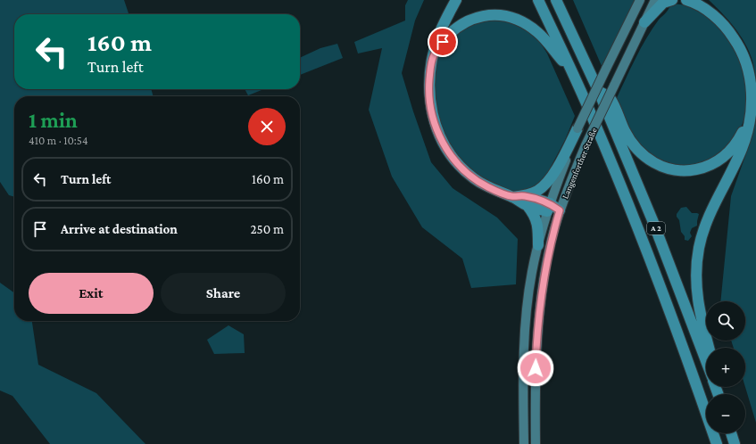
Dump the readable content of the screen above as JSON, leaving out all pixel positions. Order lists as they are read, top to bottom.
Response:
{
  "streets": {
    "highway": ["A 2"],
    "main road": ["Langenforther Straße"]
  },
  "page": {
    "turn": ["160 m", "Turn left"],
    "heading": ["1 min", "410 m · 10:54"],
    "list": [
      {
        "name": "Turn left",
        "value": "160 m"
      },
      {
        "name": "Arrive at destination",
        "value": "250 m"
      }
    ],
    "buttons": ["Exit", "Share"],
    "map_buttons": ["+", "−"]
  }
}
